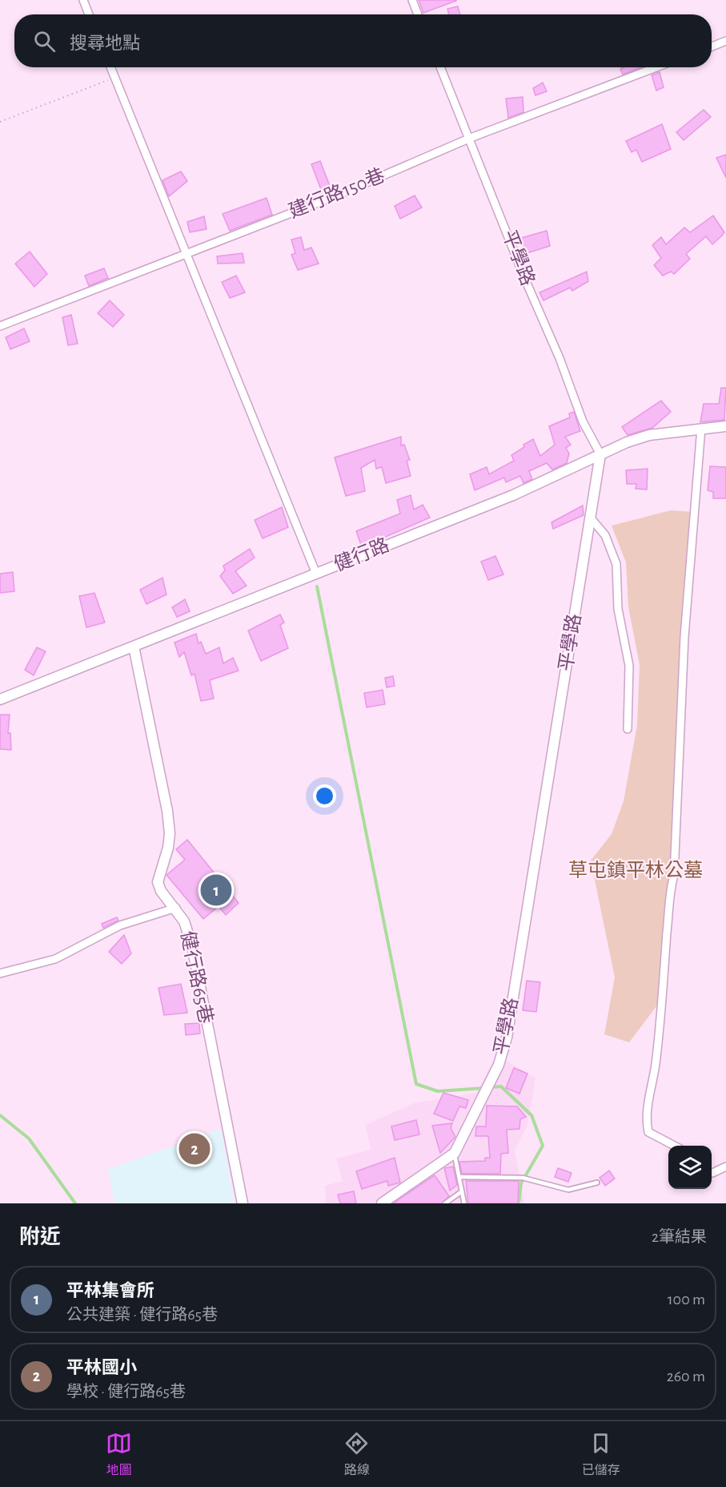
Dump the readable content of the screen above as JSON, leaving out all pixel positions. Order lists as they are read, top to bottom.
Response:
{
  "streets": {
    "street": [
      "建行路150巷",
      "平學路",
      "健行路",
      "健行路65巷"
    ]
  },
  "crossings": [
    ["建行路150巷", "平學路"],
    ["平學路", "健行路"],
    ["健行路", "健行路65巷"]
  ],
  "parks": ["草屯鎮平林公墓"],
  "page": {
    "search": "搜尋地點",
    "pins": ["1", "2"],
    "heading": ["附近", "2筆結果"],
    "list": [
      {
        "mark": "1",
        "name": "平林集會所",
        "note": "公共建築 · 健行路65巷",
        "value": "100 m"
      },
      {
        "mark": "2",
        "name": "平林國小",
        "note": "學校 · 健行路65巷",
        "value": "260 m"
      }
    ],
    "nav": ["地圖", "路線", "已儲存"]
  }
}
